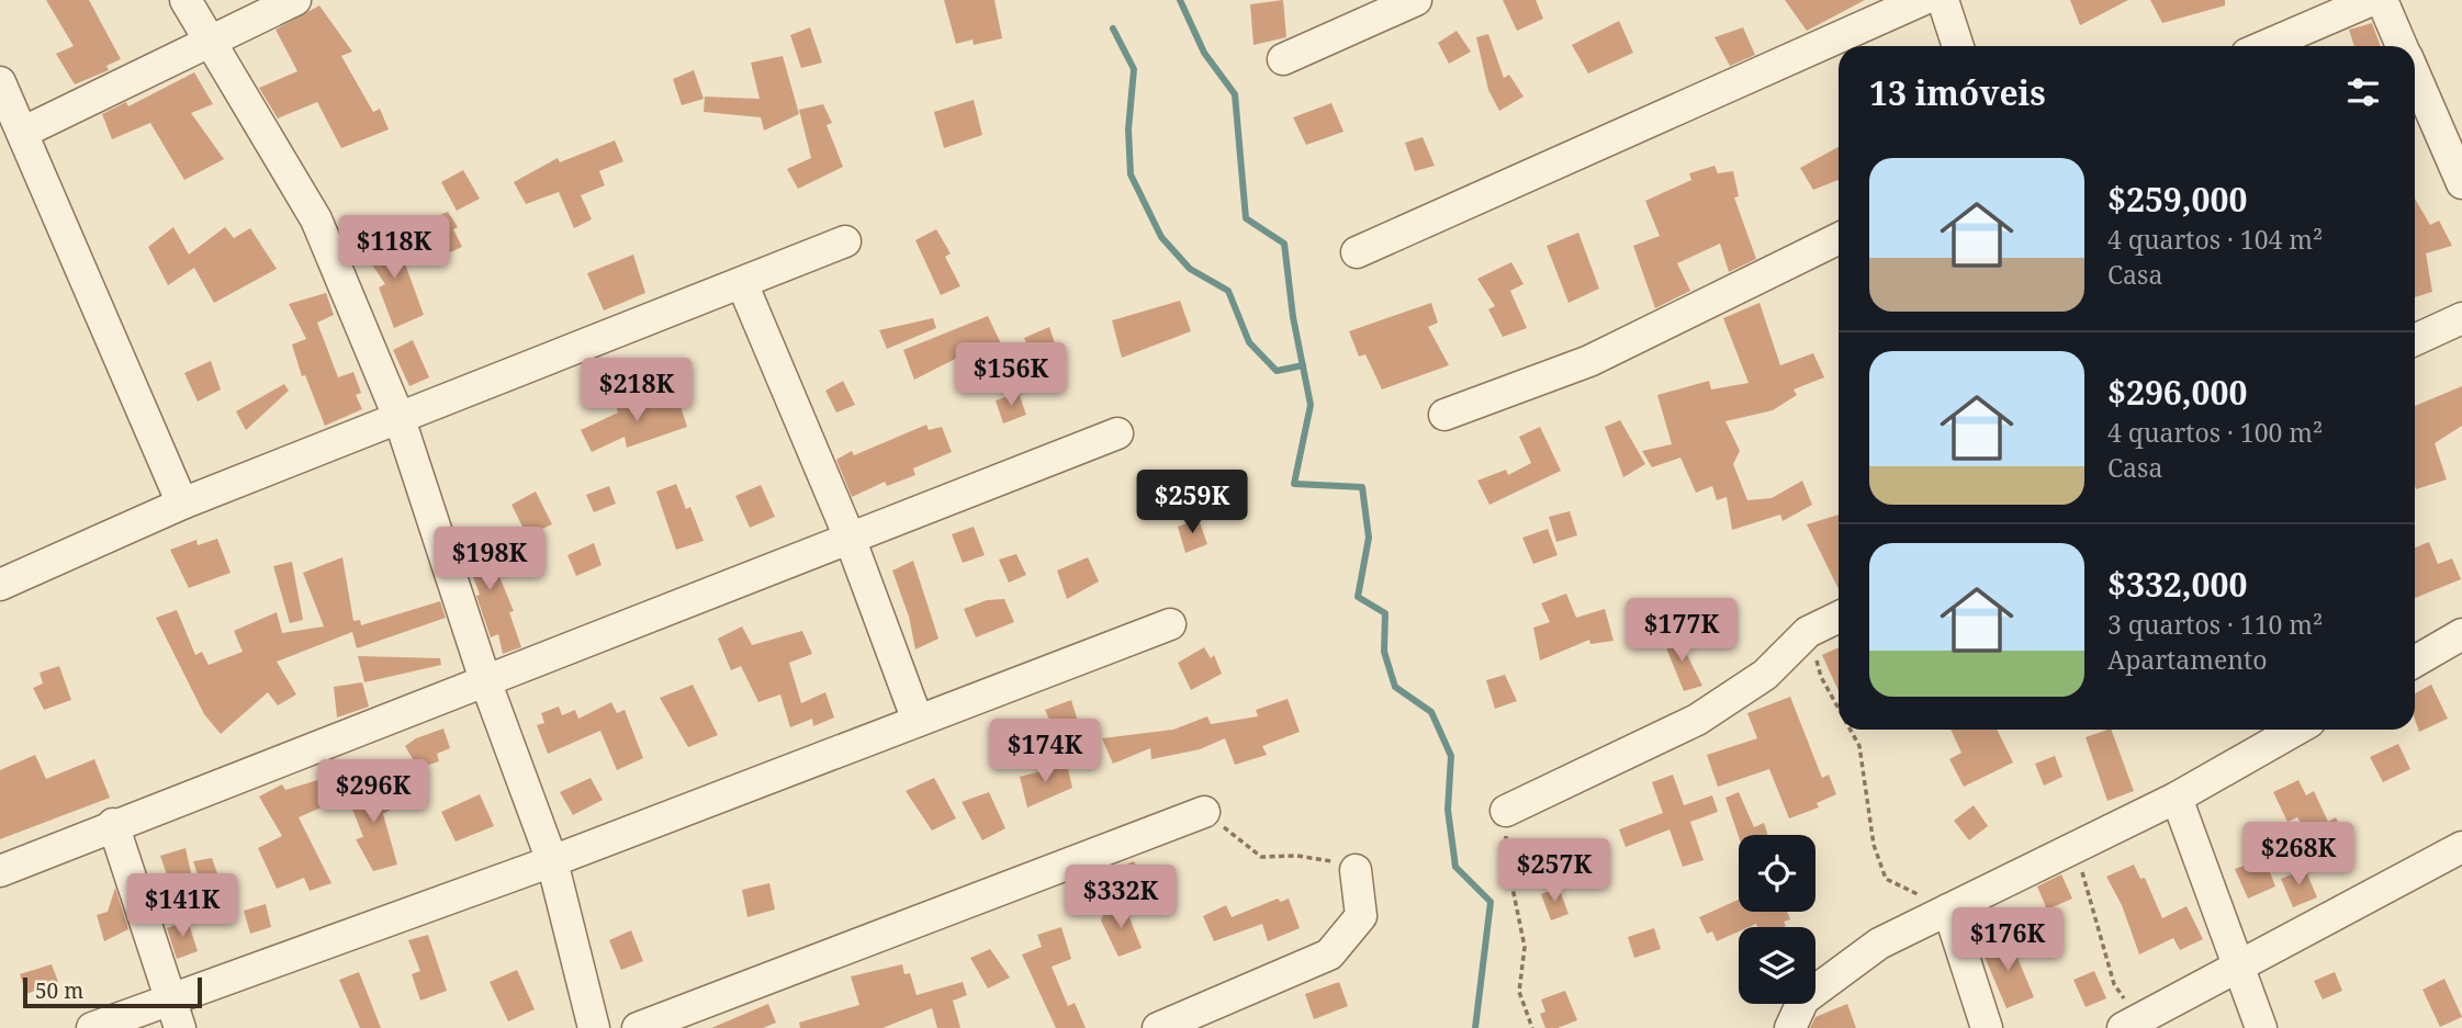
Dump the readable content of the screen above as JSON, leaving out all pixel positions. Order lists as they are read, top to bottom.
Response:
{
  "scale_bar": "50 m",
  "page": {
    "heading": "13 imóveis",
    "list": [
      {
        "name": "$259,000",
        "note": "4 quartos · 104 m² · Casa"
      },
      {
        "name": "$296,000",
        "note": "4 quartos · 100 m² · Casa"
      },
      {
        "name": "$332,000",
        "note": "3 quartos · 110 m² · Apartamento"
      }
    ],
    "price": [
      "$118K",
      "$156K",
      "$218K",
      "$259K",
      "$198K",
      "$177K",
      "$174K",
      "$296K",
      "$268K",
      "$257K",
      "$332K",
      "$141K",
      "$176K"
    ],
    "scale": "50 m"
  }
}
